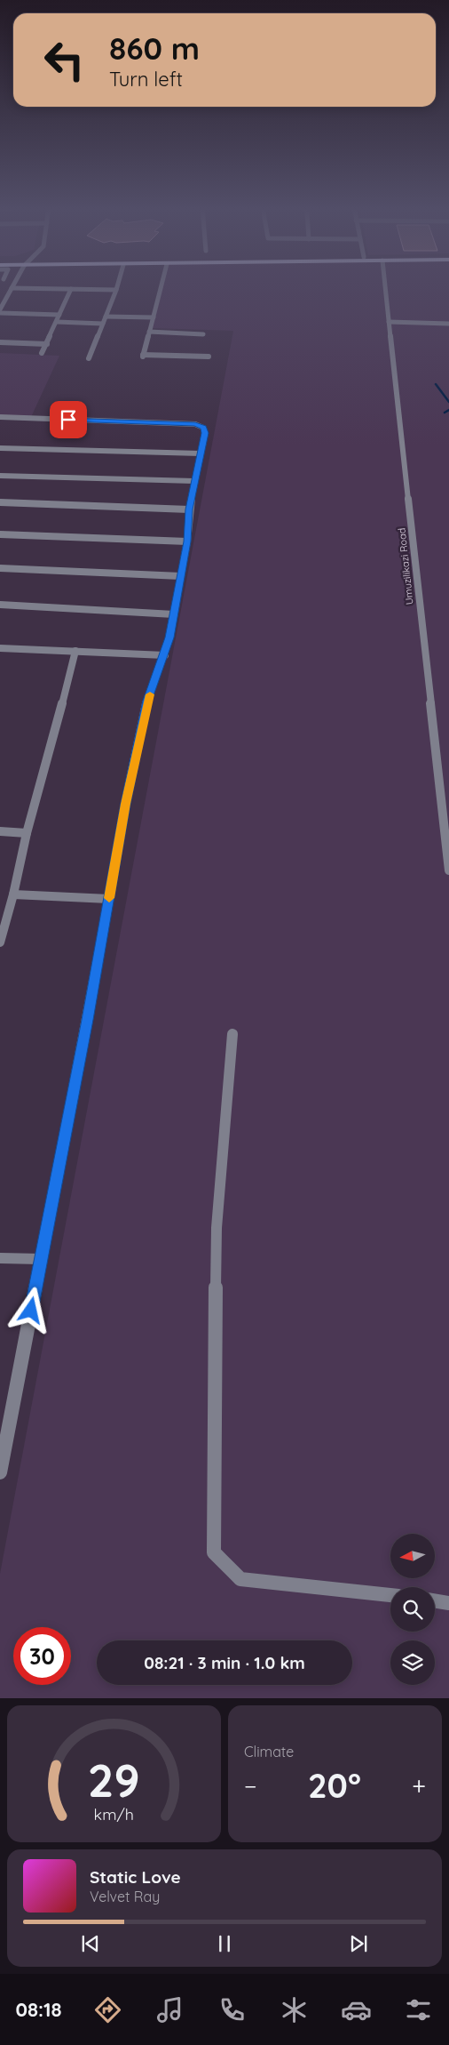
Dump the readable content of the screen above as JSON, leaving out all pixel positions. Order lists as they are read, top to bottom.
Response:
{
  "streets": {
    "street": ["Umuzilikazi Road"]
  },
  "north": "left",
  "page": {
    "turn": ["860 m", "Turn left"],
    "limit": "30",
    "trip": "08:21 · 3 min · 1.0 km",
    "tile": "Climate",
    "heat": ["−", "20°", "+"],
    "song": ["Static Love", "Velvet Ray"],
    "tabs": "08:18",
    "gauge": ["29", "km/h"]
  }
}
